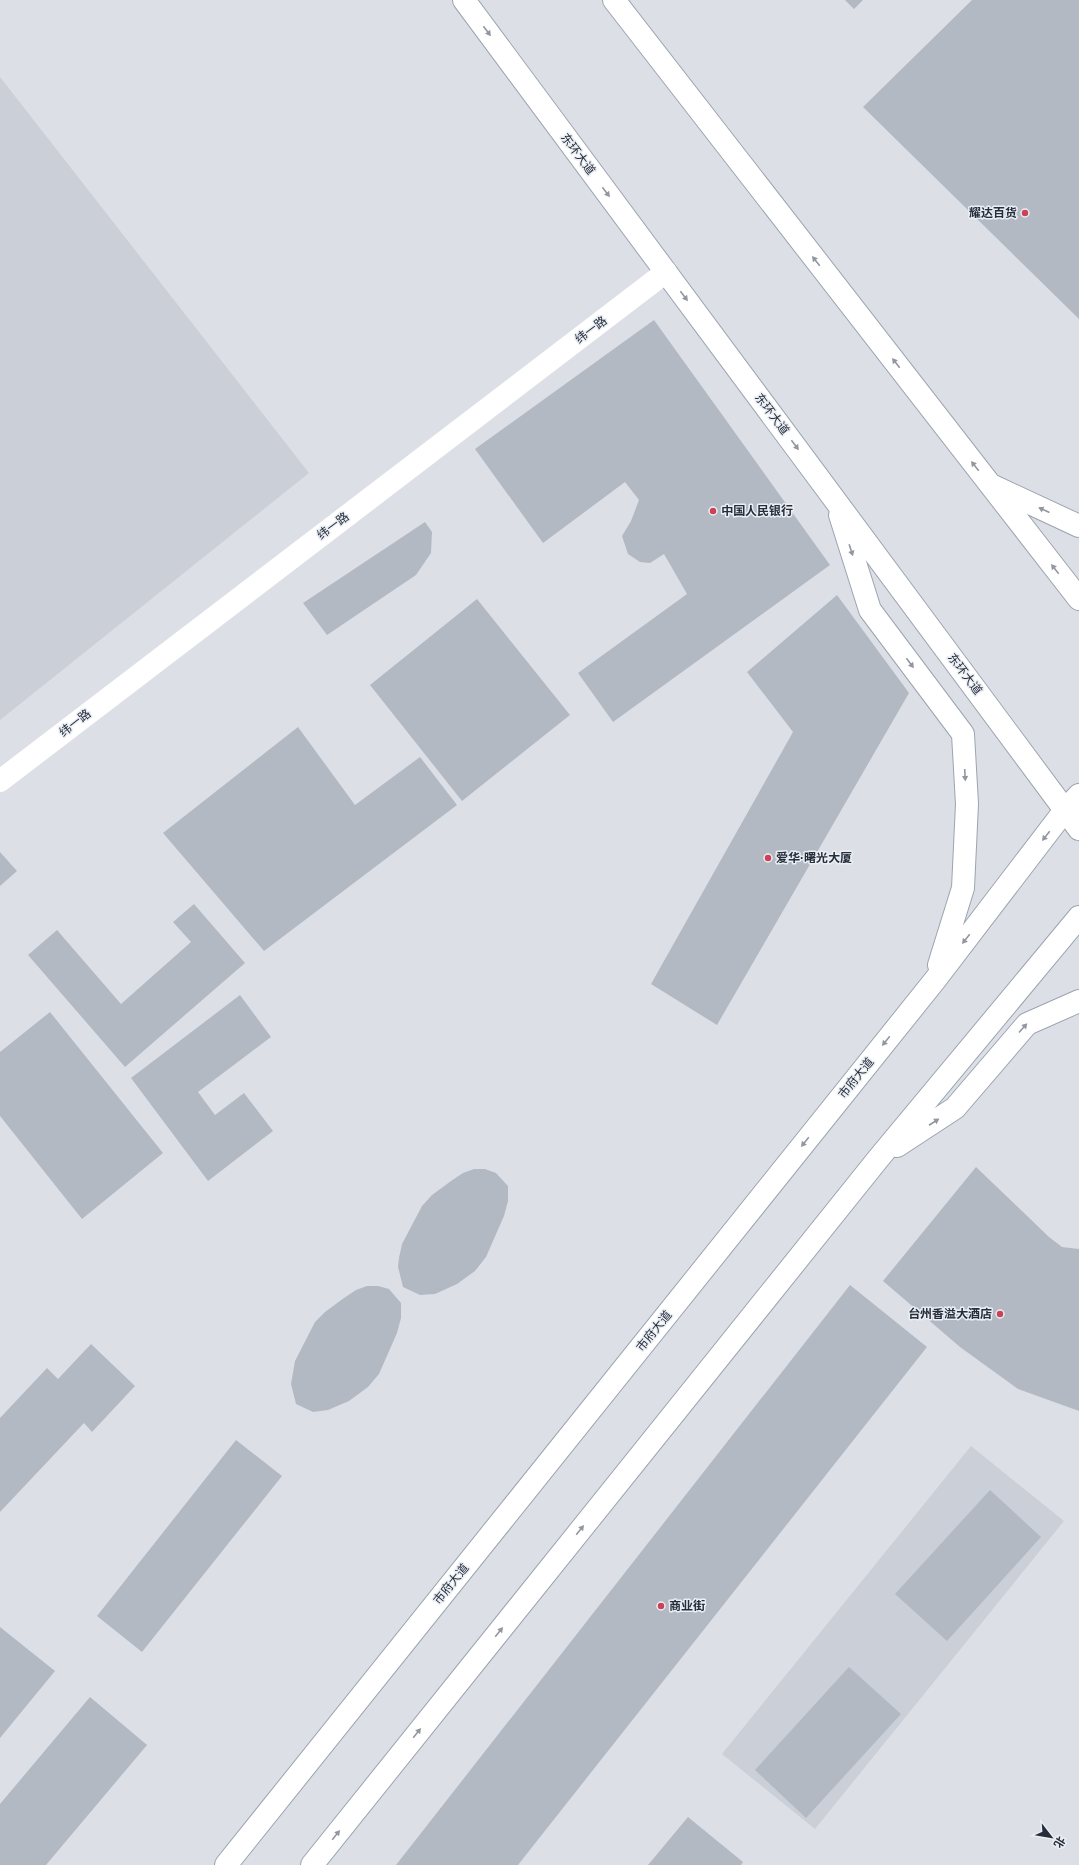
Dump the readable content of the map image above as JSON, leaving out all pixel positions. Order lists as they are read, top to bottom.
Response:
{
  "streets": {
    "main road": ["东环大道", "纬一路", "市府大道"]
  },
  "crossings": [
    ["东环大道", "纬一路"],
    ["东环大道", "市府大道"]
  ],
  "places": [
    "耀达百货",
    "中国人民银行",
    "爱华·曙光大厦",
    "台州香溢大酒店",
    "商业街"
  ],
  "north": "bottom right"
}
